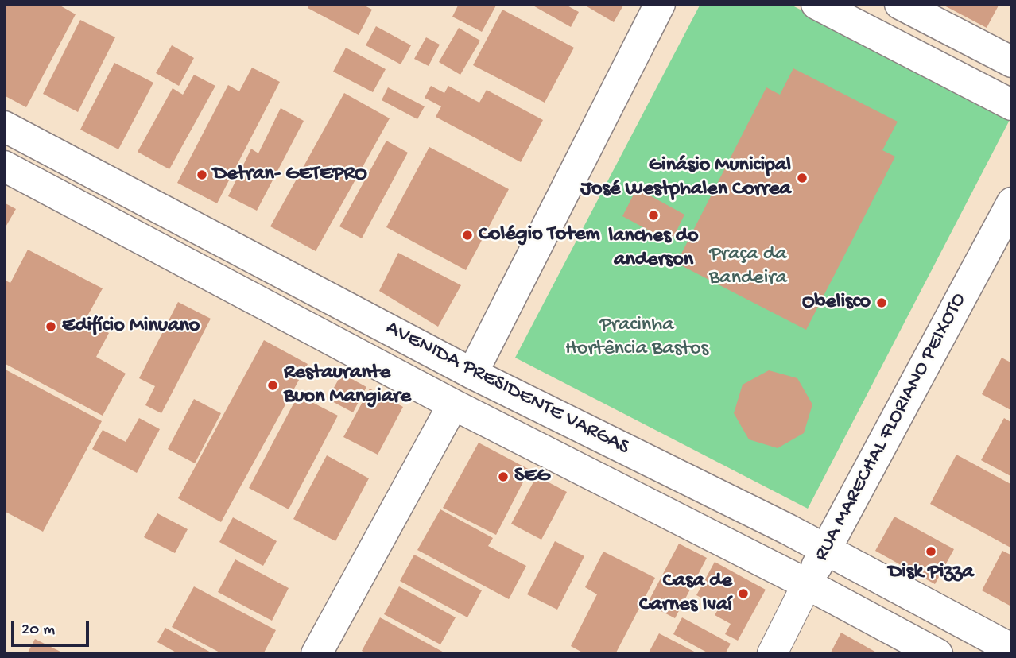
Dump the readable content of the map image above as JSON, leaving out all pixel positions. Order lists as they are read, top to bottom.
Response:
{
  "streets": {
    "street": ["AVENIDA PRESIDENTE VARGAS", "RUA MARECHAL FLORIANO PEIXOTO"]
  },
  "crossings": [
    ["AVENIDA PRESIDENTE VARGAS", "RUA MARECHAL FLORIANO PEIXOTO"]
  ],
  "parks": ["Praça da Bandeira", "Pracinha Hortência Bastos"],
  "places": [
    "Detran- GETEPRO",
    "Ginásio Municipal José Westphalen Correa",
    "lanches do anderson",
    "Colégio Totem",
    "Obelisco",
    "Edifício Minuano",
    "Restaurante Buon Mangiare",
    "SEG",
    "Disk Pizza",
    "Casa de Carnes Ivaí"
  ],
  "scale_bar": "20 m"
}
